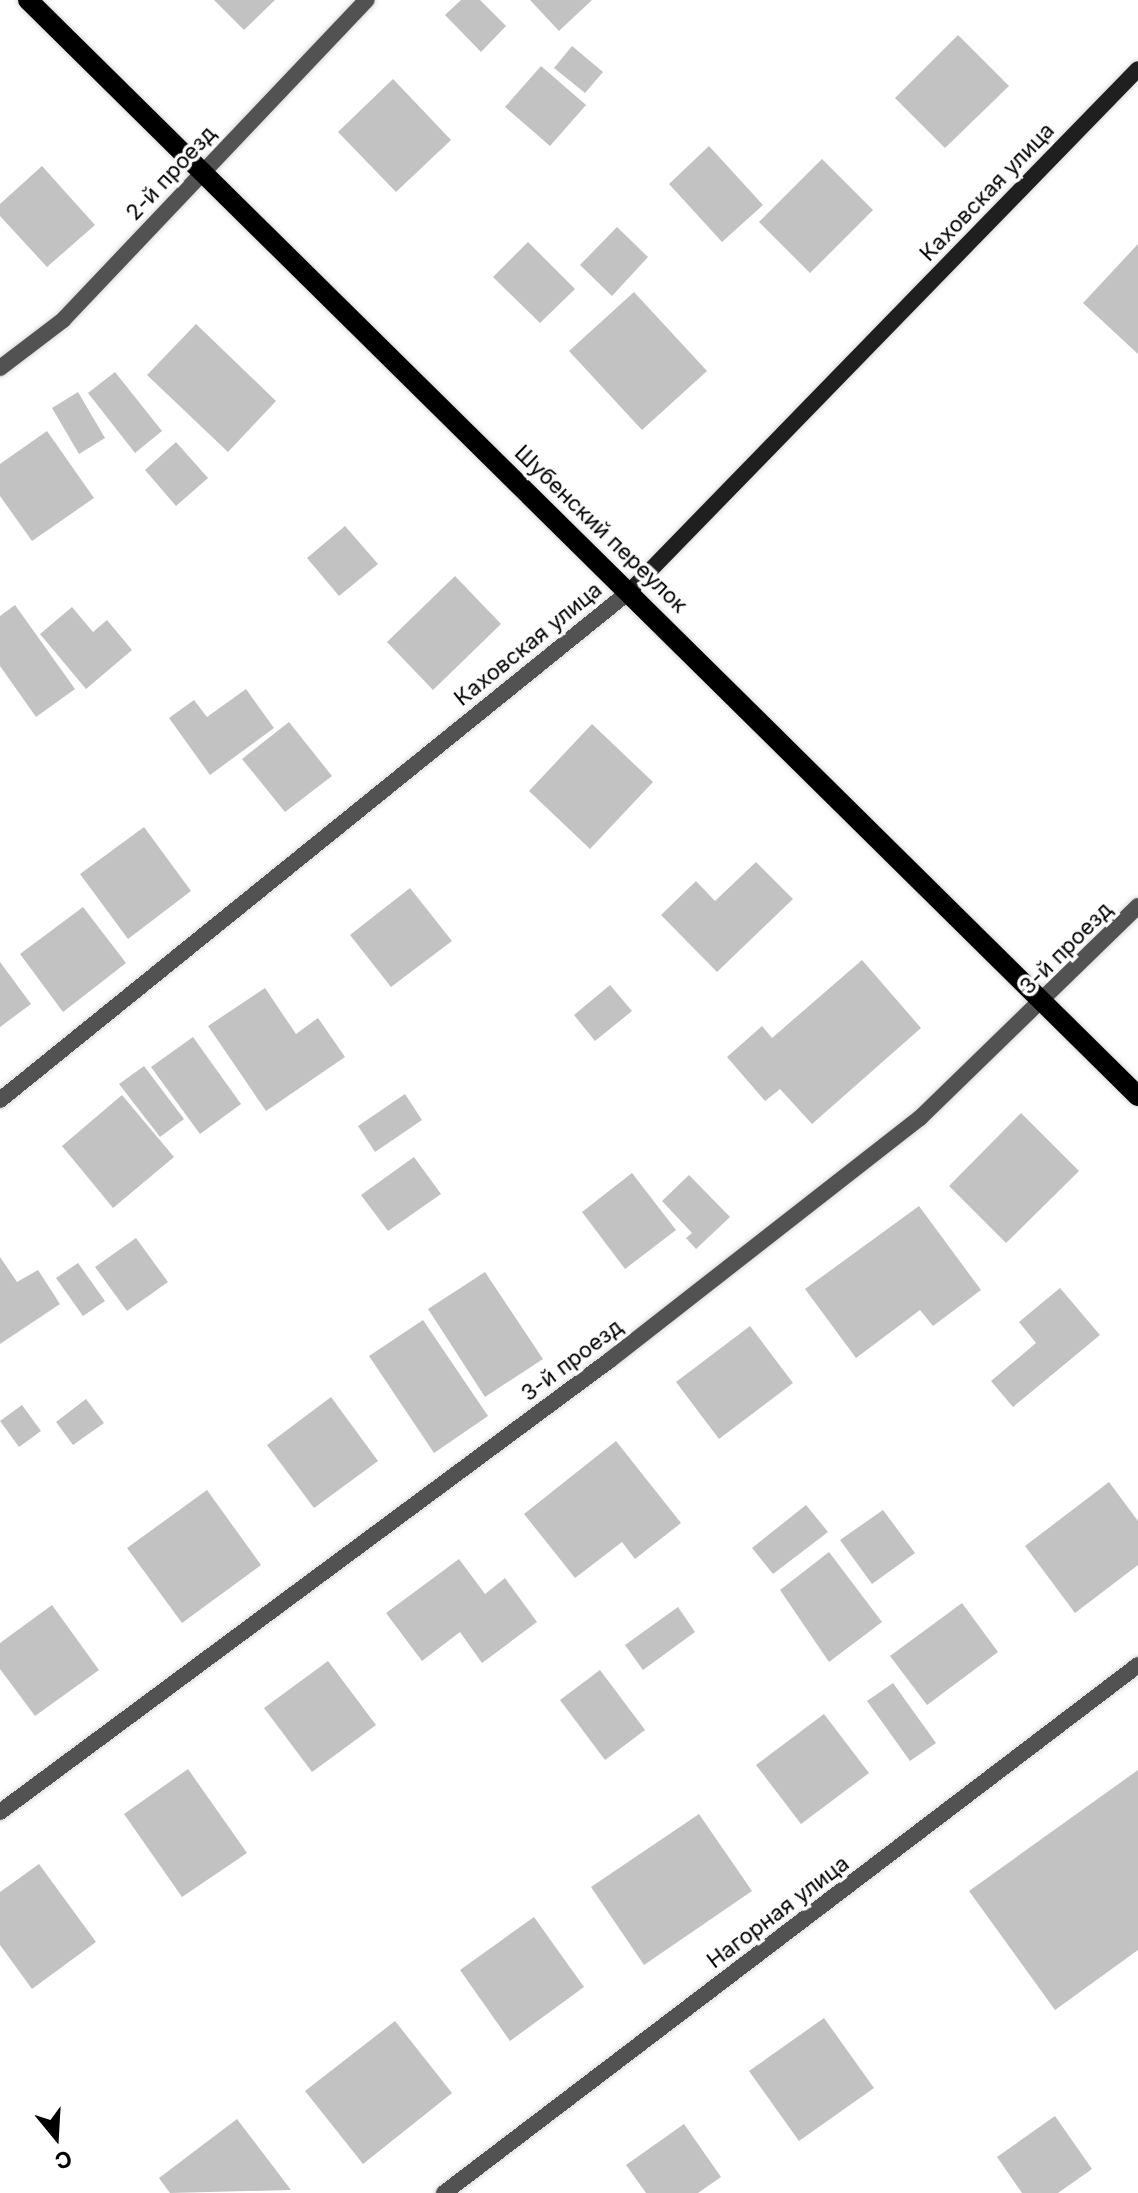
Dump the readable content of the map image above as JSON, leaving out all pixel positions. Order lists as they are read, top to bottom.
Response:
{
  "streets": {
    "main road": ["Каховская улица", "Шубенский переулок"],
    "street": ["2-й проезд", "3-й проезд", "Нагорная улица"]
  },
  "crossings": [
    ["2-й проезд", "Шубенский переулок"],
    ["Каховская улица", "Шубенский переулок"],
    ["Шубенский переулок", "3-й проезд"]
  ],
  "north": "bottom"
}
